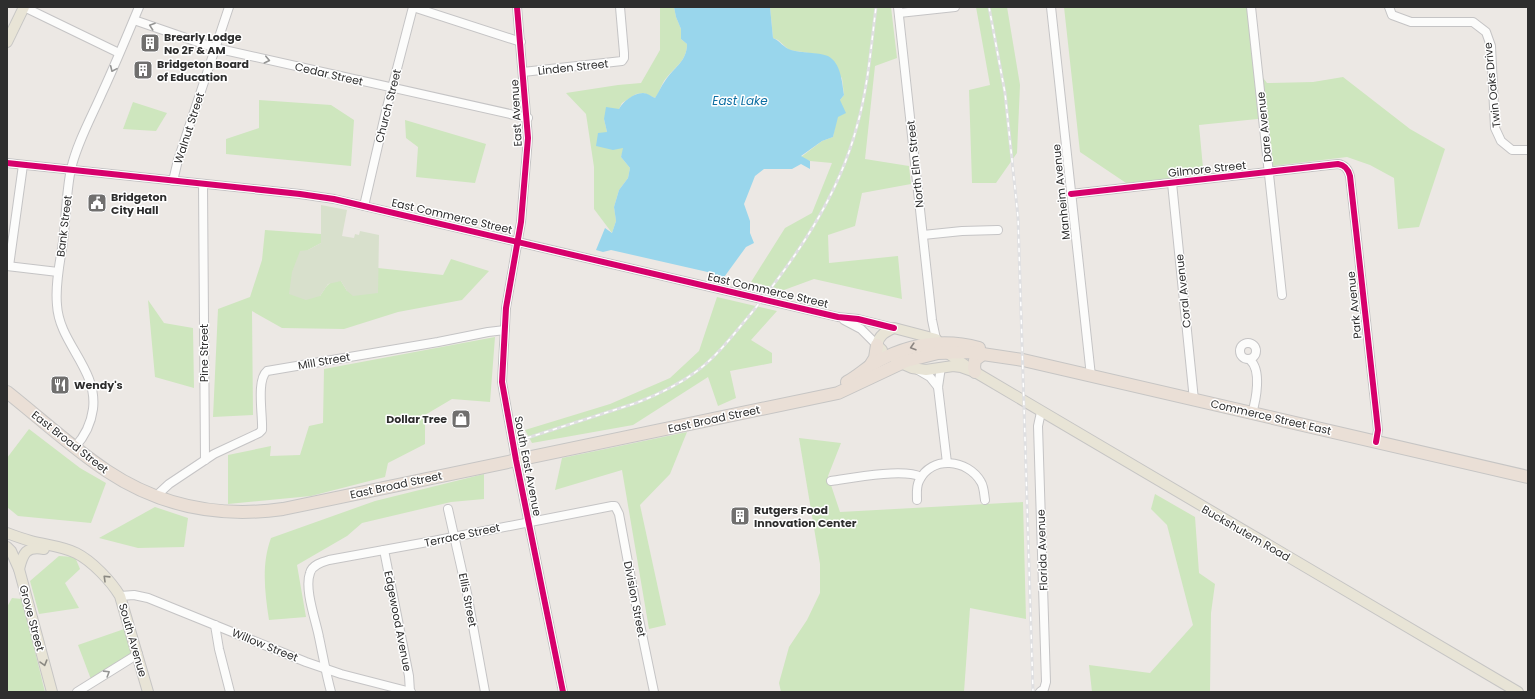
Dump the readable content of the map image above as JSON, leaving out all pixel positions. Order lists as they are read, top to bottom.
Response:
{
  "streets": {
    "highway": ["Commerce Street East", "East Broad Street"],
    "main road": ["Buckshutem Road", "Grove Street", "South Avenue"],
    "street": [
      "Linden Street",
      "Cedar Street",
      "Twin Oaks Drive",
      "Church Street",
      "East Avenue",
      "Dare Avenue",
      "Walnut Street",
      "North Elm Street",
      "Gilmore Street",
      "Manheim Avenue",
      "East Commerce Street",
      "Bank Street",
      "Coral Avenue",
      "Park Avenue",
      "Pine Street",
      "Mill Street",
      "South East Avenue",
      "Terrace Street",
      "Florida Avenue",
      "Division Street",
      "Ellis Street",
      "Edgewood Avenue",
      "Willow Street"
    ]
  },
  "crossings": [
    ["Linden Street", "East Avenue"],
    ["Cedar Street", "Church Street"],
    ["Cedar Street", "East Avenue"],
    ["Cedar Street", "Walnut Street"],
    ["Cedar Street", "Bank Street"],
    ["Church Street", "East Commerce Street"],
    ["East Avenue", "East Commerce Street"],
    ["East Avenue", "South East Avenue"],
    ["Dare Avenue", "Gilmore Street"],
    ["Walnut Street", "East Commerce Street"],
    ["North Elm Street", "Commerce Street East"],
    ["North Elm Street", "East Broad Street"],
    ["Gilmore Street", "Manheim Avenue"],
    ["Gilmore Street", "Coral Avenue"],
    ["Gilmore Street", "Park Avenue"],
    ["Manheim Avenue", "Commerce Street East"],
    ["East Commerce Street", "Bank Street"],
    ["East Commerce Street", "Pine Street"],
    ["East Commerce Street", "Commerce Street East"],
    ["East Commerce Street", "South East Avenue"],
    ["Bank Street", "East Broad Street"],
    ["Coral Avenue", "Commerce Street East"],
    ["Park Avenue", "Commerce Street East"],
    ["Pine Street", "Mill Street"],
    ["Mill Street", "South East Avenue"],
    ["Commerce Street East", "East Broad Street"],
    ["East Broad Street", "South East Avenue"],
    ["South East Avenue", "Terrace Street"],
    ["Buckshutem Road", "Florida Avenue"],
    ["Terrace Street", "Division Street"],
    ["Terrace Street", "Ellis Street"],
    ["Terrace Street", "Edgewood Avenue"],
    ["Terrace Street", "Willow Street"],
    ["Edgewood Avenue", "Willow Street"],
    ["South Avenue", "Willow Street"]
  ],
  "one_way": ["Grove Street", "South Avenue"],
  "water": ["East Lake"],
  "places": {
    "building": ["Brearly Lodge No 2F & AM", "Bridgeton Board of Education", "Rutgers Food Innovation Center"],
    "public building": ["Bridgeton City Hall"],
    "restaurant": ["Wendy's"],
    "shop": ["Dollar Tree"]
  }
}
